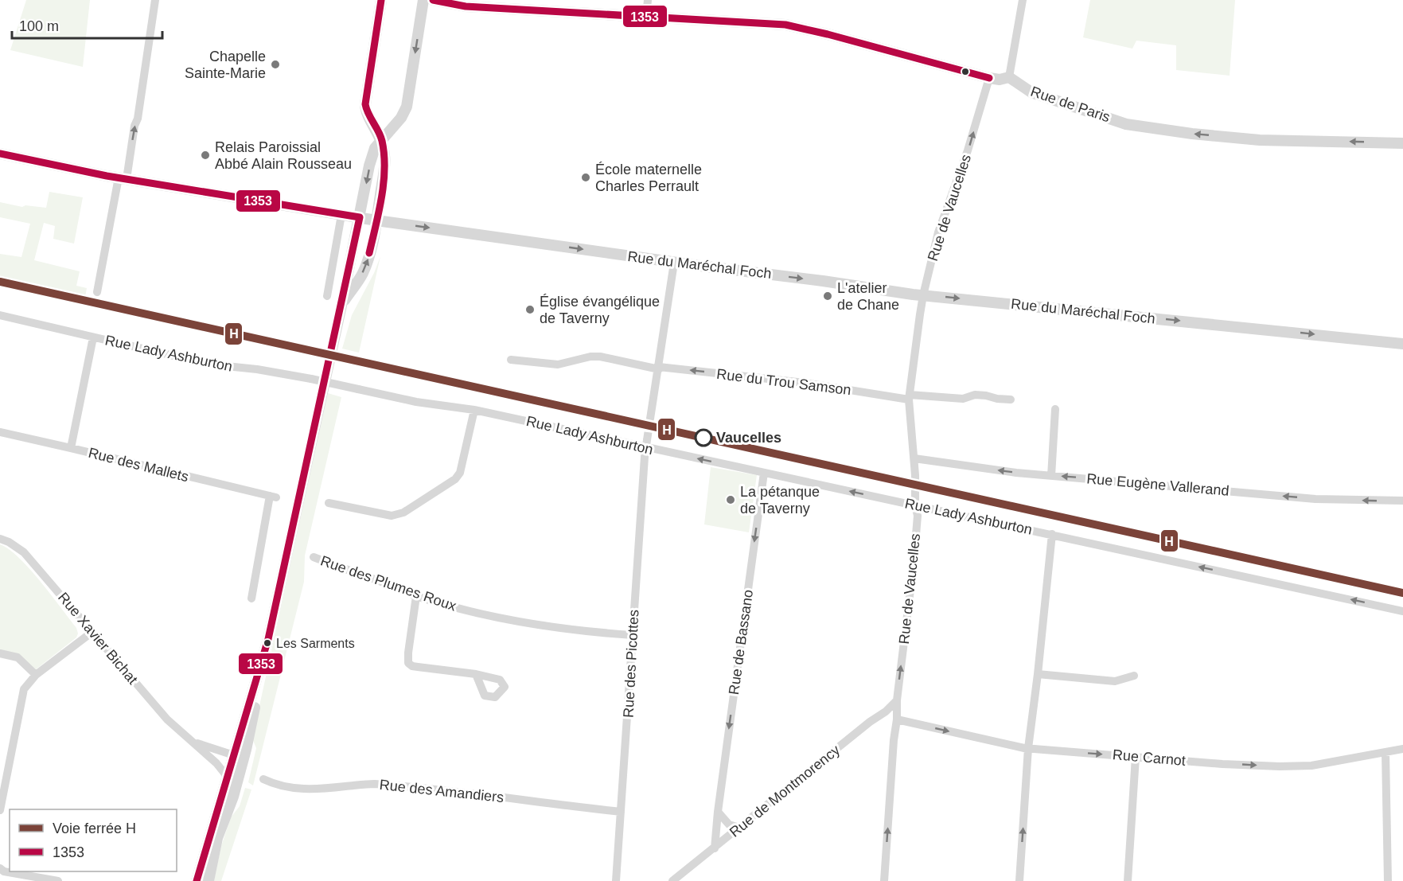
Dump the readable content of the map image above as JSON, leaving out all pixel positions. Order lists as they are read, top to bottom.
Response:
{
  "streets": {
    "street": [
      "Rue de Paris",
      "Rue de Vaucelles",
      "Rue du Maréchal Foch",
      "Rue Lady Ashburton",
      "Rue du Trou Samson",
      "Rue des Mallets",
      "Rue Eugène Vallerand",
      "Rue des Plumes Roux",
      "Rue Xavier Bichat",
      "Rue de Bassano",
      "Rue des Picottes",
      "Rue Carnot",
      "Rue des Amandiers",
      "Rue de Montmorency"
    ]
  },
  "crossings": [
    ["Rue de Vaucelles", "Rue du Maréchal Foch"],
    ["Rue de Vaucelles", "Rue Lady Ashburton"],
    ["Rue de Vaucelles", "Rue du Trou Samson"],
    ["Rue de Vaucelles", "Rue Eugène Vallerand"],
    ["Rue de Vaucelles", "Rue Carnot"],
    ["Rue de Vaucelles", "Rue de Montmorency"],
    ["Rue Lady Ashburton", "Rue de Bassano"],
    ["Rue Lady Ashburton", "Rue des Picottes"],
    ["Rue des Plumes Roux", "Rue des Picottes"],
    ["Rue de Bassano", "Rue de Montmorency"],
    ["Rue des Picottes", "Rue des Amandiers"]
  ],
  "one_way": [
    "Rue de Paris",
    "Rue de Vaucelles",
    "Rue du Maréchal Foch",
    "Rue Lady Ashburton",
    "Rue du Trou Samson",
    "Rue Eugène Vallerand",
    "Rue de Bassano",
    "Rue Carnot"
  ],
  "places": [
    "Chapelle Sainte-Marie",
    "Relais Paroissial Abbé Alain Rousseau",
    "École maternelle Charles Perrault",
    "L'atelier de Chane",
    "Église évangélique de Taverny",
    "Vaucelles",
    "La pétanque de Taverny",
    "Les Sarments"
  ],
  "lines": ["transit line 1353", "rail line H"],
  "legend": ["Voie ferrée H", "1353"],
  "scale_bar": "100 m"
}
